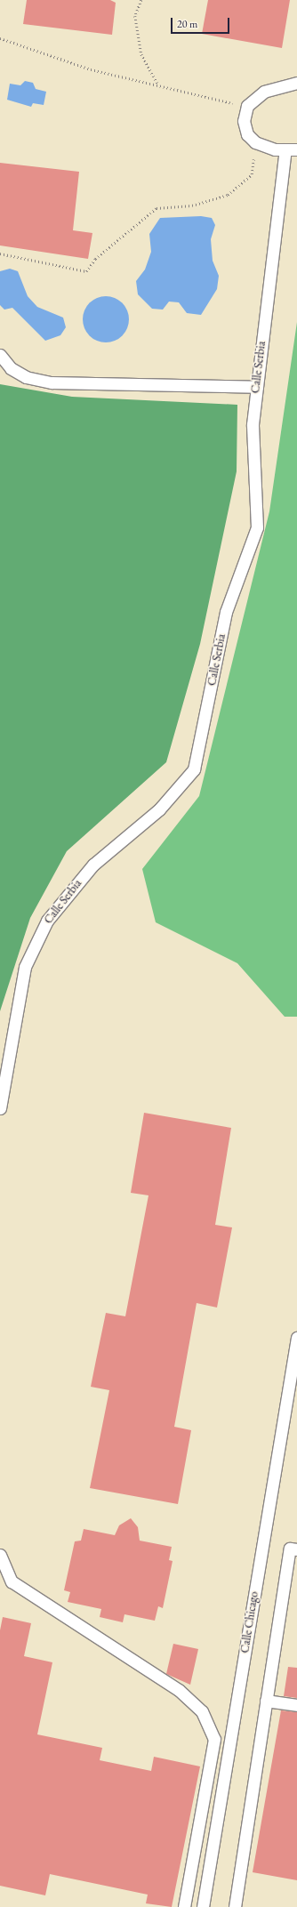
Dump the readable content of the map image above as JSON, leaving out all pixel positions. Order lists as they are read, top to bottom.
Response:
{
  "streets": {
    "lane": ["Calle Serbia", "Calle Chicago"]
  },
  "scale_bar": "20 m"
}
